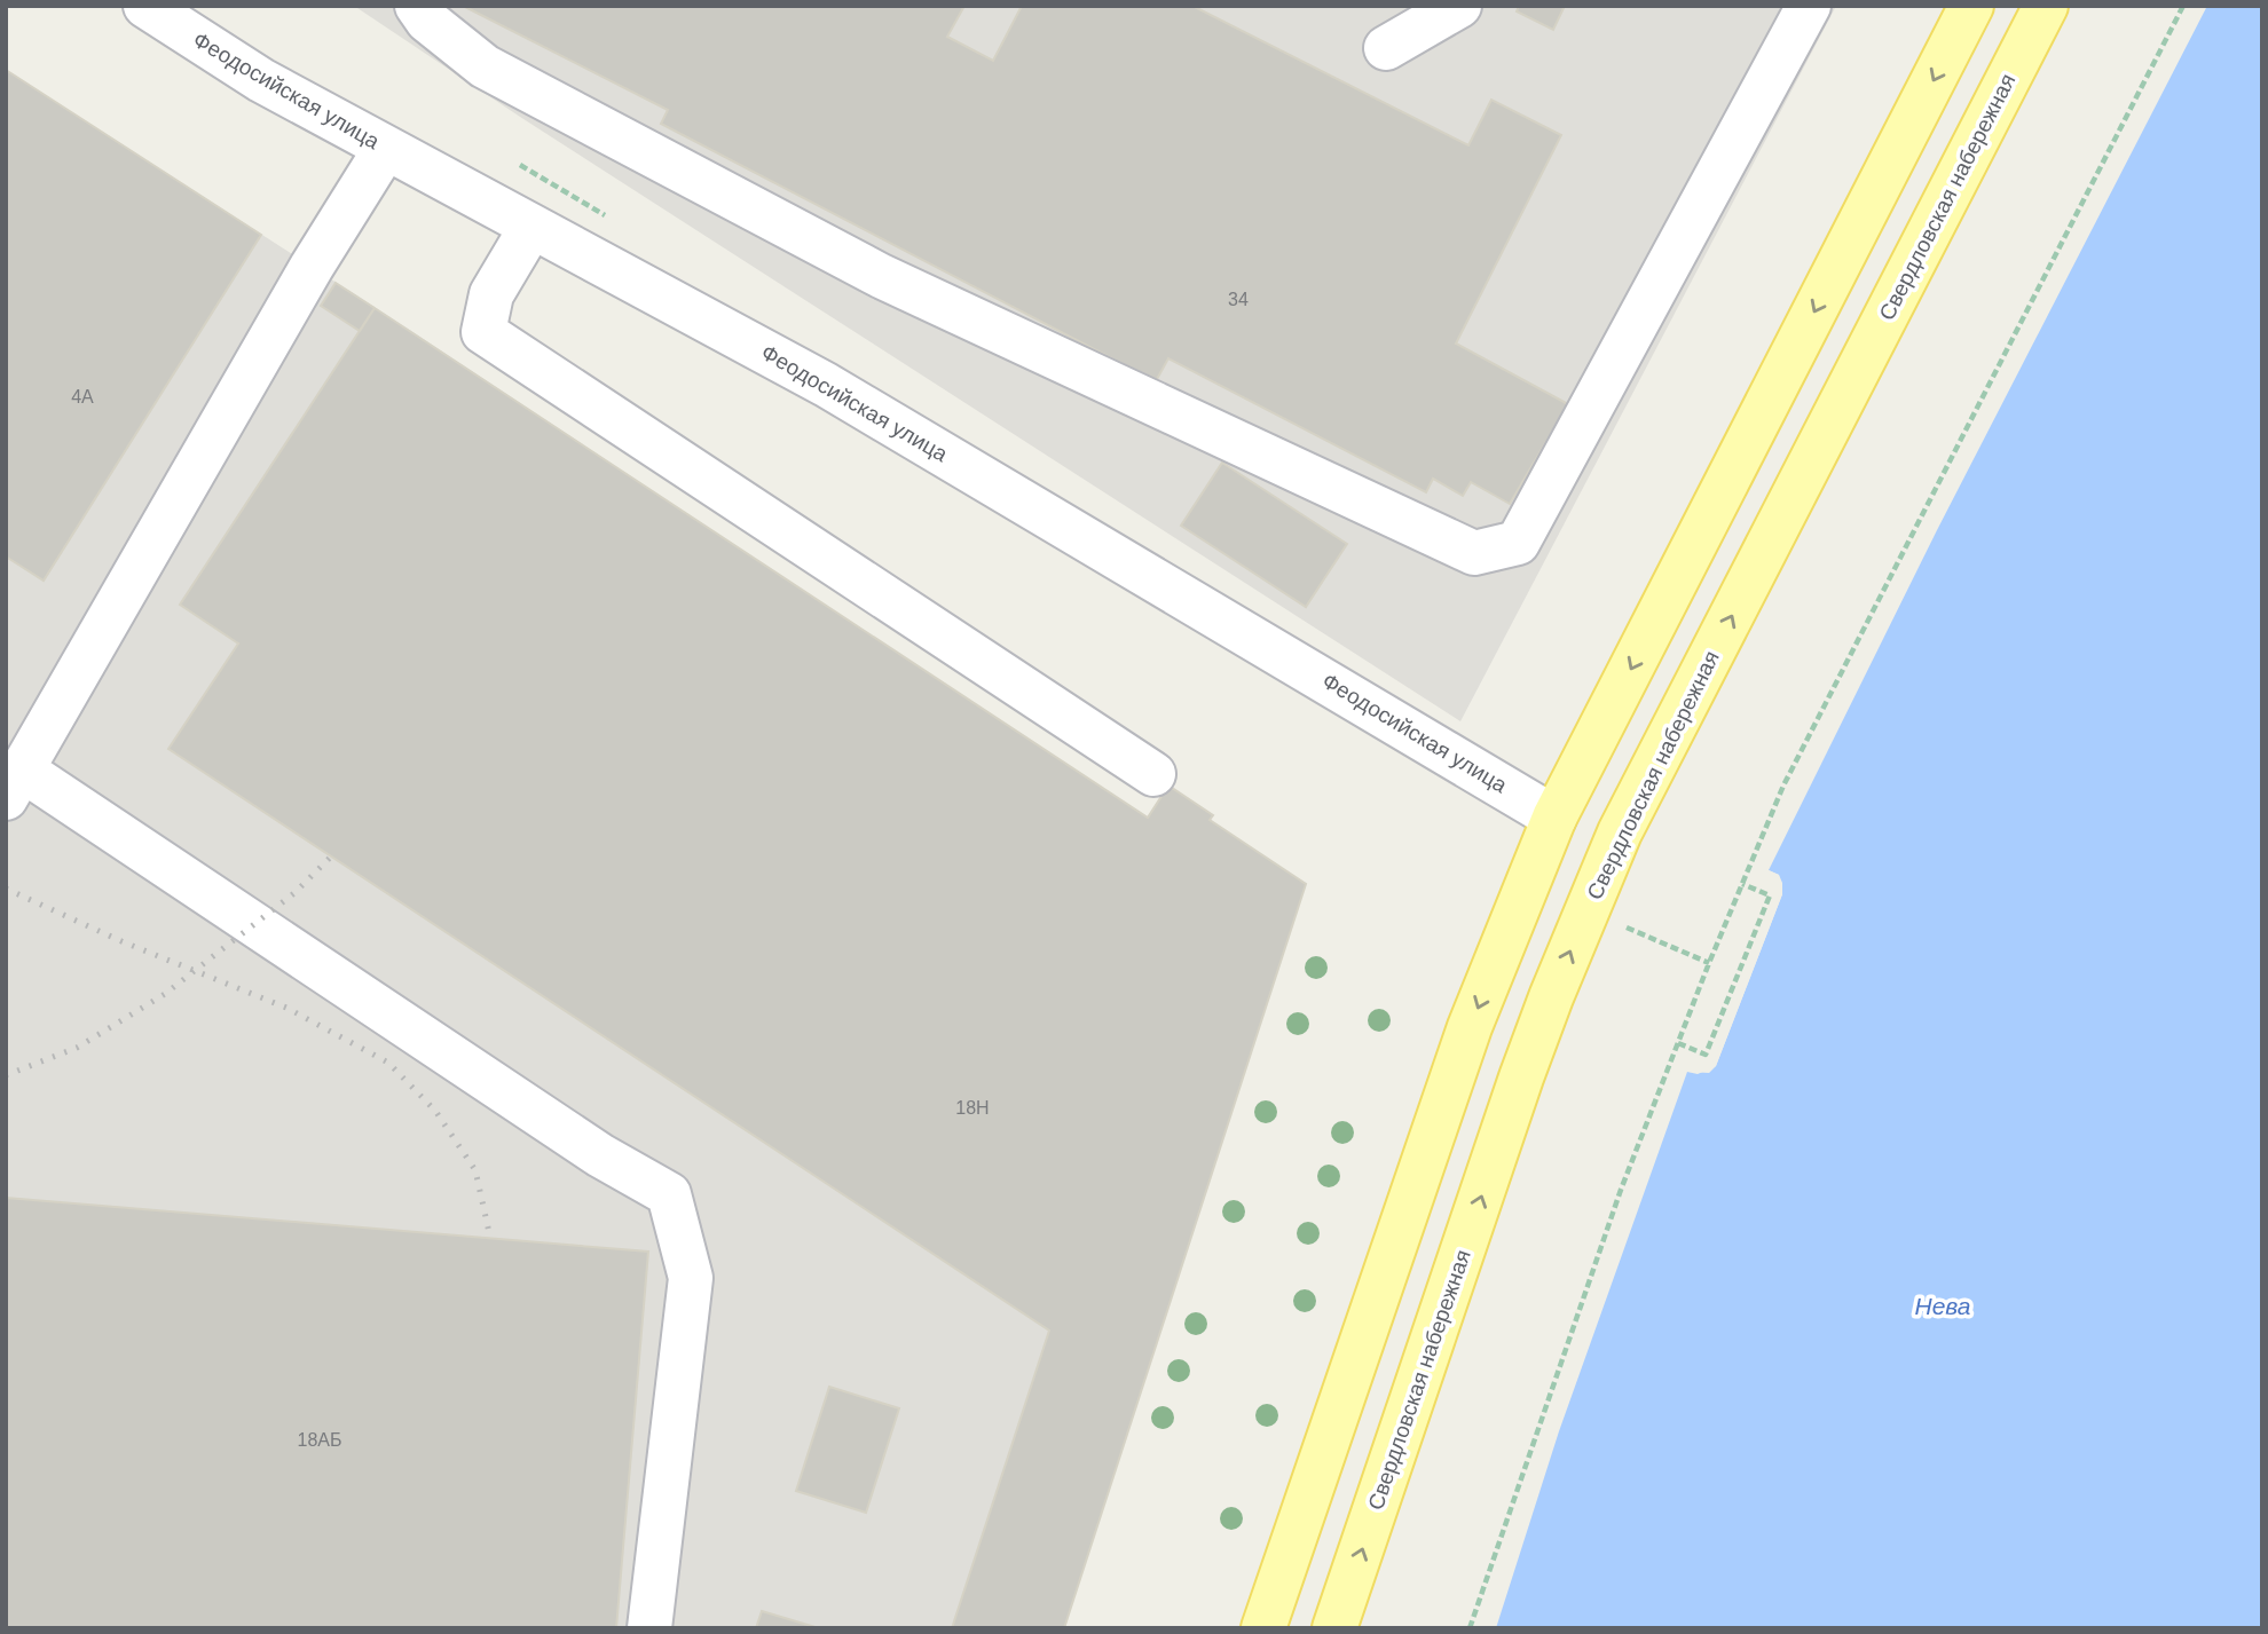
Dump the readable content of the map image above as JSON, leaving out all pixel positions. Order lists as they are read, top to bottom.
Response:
{
  "streets": {
    "main road": ["Свердловская набережная"],
    "street": ["Феодосийская улица"]
  },
  "water": ["Нева"],
  "house_numbers": [
    "34",
    "4А",
    "18Н",
    "18АБ"
  ]
}
